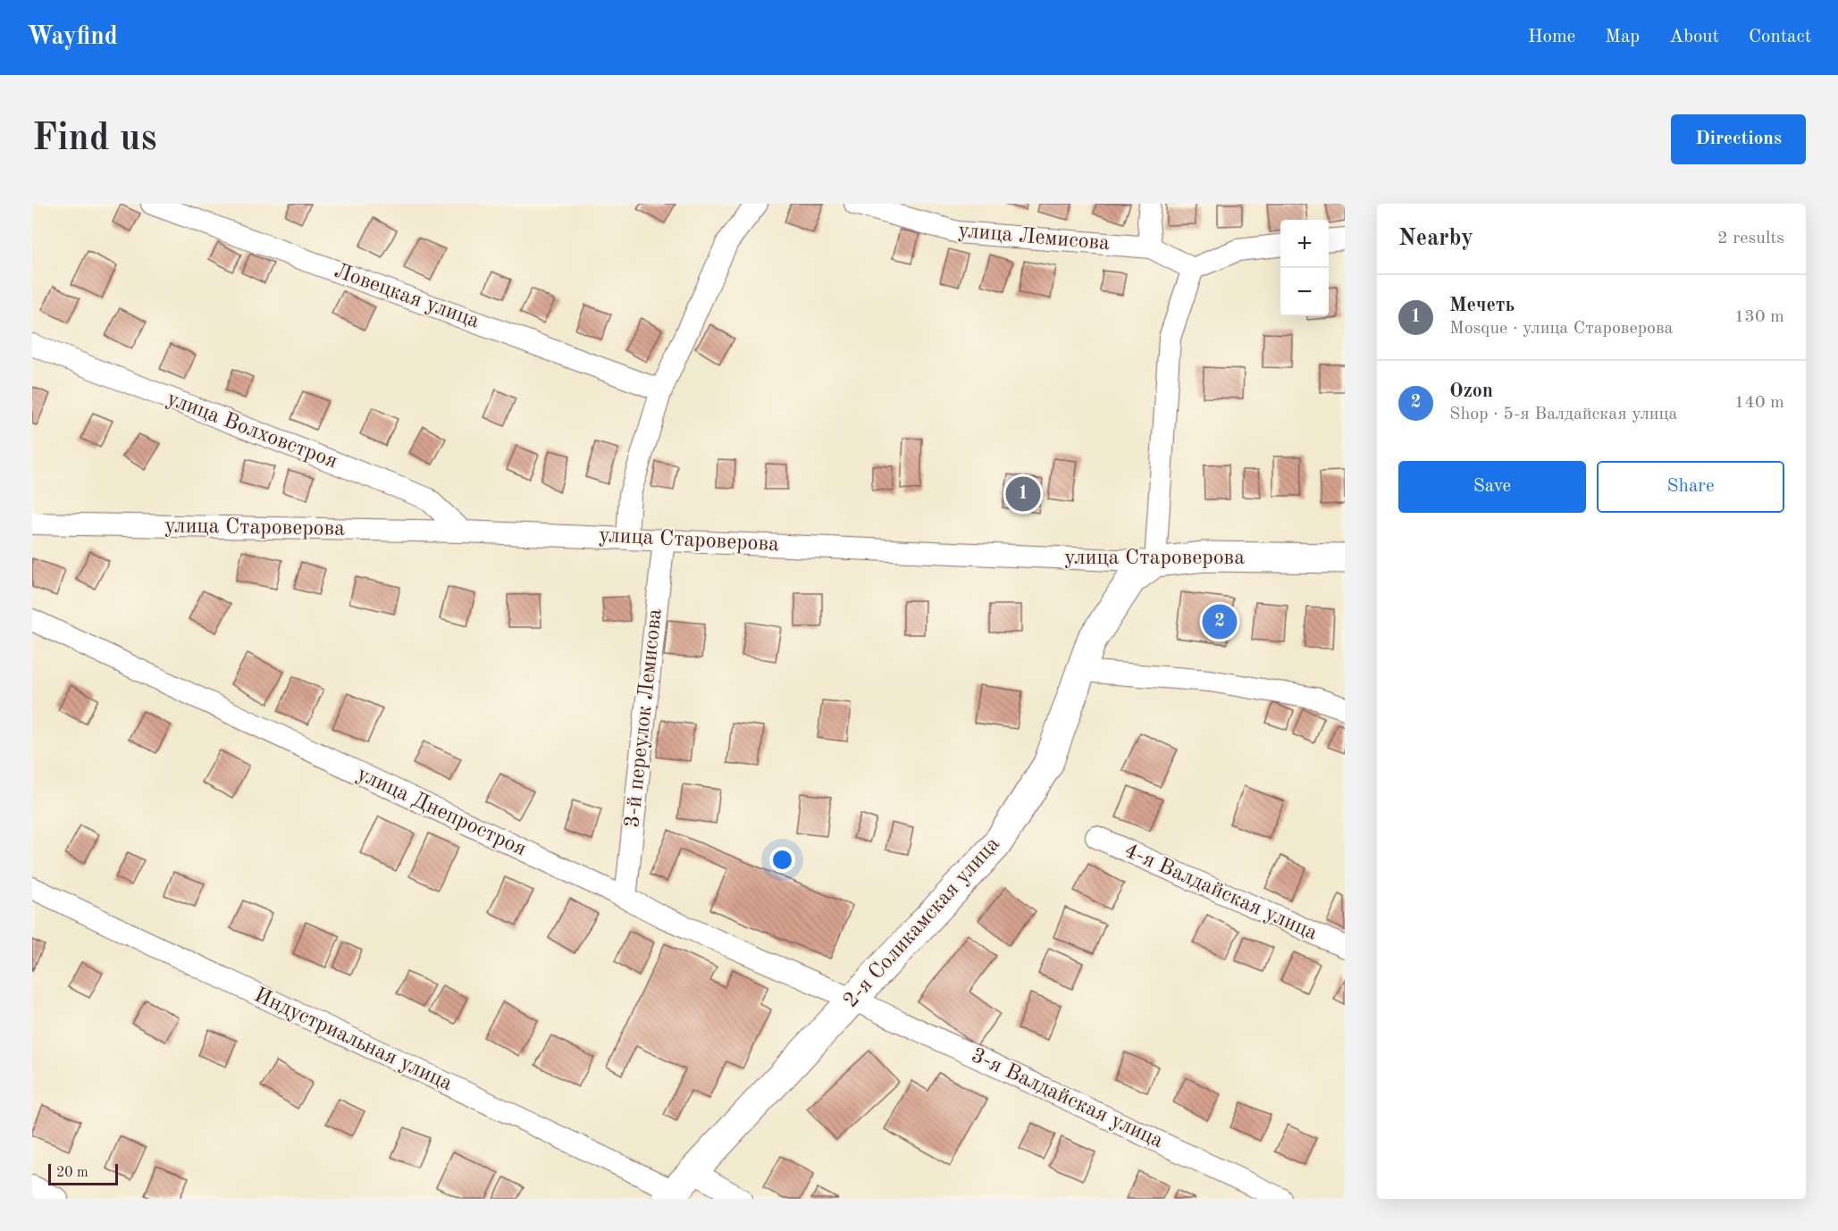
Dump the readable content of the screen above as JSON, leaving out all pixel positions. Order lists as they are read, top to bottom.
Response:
{
  "streets": {
    "main road": ["улица Староверова", "2-я Соликамская улица"],
    "street": [
      "улица Лемисова",
      "Ловецкая улица",
      "улица Волховстроя",
      "3-й переулок Лемисова",
      "улица Днепростроя",
      "4-я Валдайская улица",
      "Индустриальная улица",
      "3-я Валдайская улица"
    ]
  },
  "crossings": [
    ["улица Волховстроя", "улица Староверова"],
    ["улица Староверова", "3-й переулок Лемисова"],
    ["улица Староверова", "2-я Соликамская улица"],
    ["3-й переулок Лемисова", "улица Днепростроя"],
    ["улица Днепростроя", "2-я Соликамская улица"],
    ["улица Днепростроя", "3-я Валдайская улица"],
    ["2-я Соликамская улица", "Индустриальная улица"],
    ["2-я Соликамская улица", "3-я Валдайская улица"]
  ],
  "scale_bar": "20 m",
  "page": {
    "header": "Wayfind",
    "nav": [
      "Home",
      "Map",
      "About",
      "Contact"
    ],
    "buttons": [
      "Directions",
      ["Save", "Share"]
    ],
    "title": "Find us",
    "heading": ["Nearby", "2 results"],
    "map_buttons": ["+", "−"],
    "list": [
      {
        "mark": "1",
        "name": "Мечеть",
        "note": "Mosque · улица Староверова",
        "value": "130 m"
      },
      {
        "mark": "2",
        "name": "Ozon",
        "note": "Shop · 5-я Валдайская улица",
        "value": "140 m"
      }
    ],
    "pins": ["1", "2"],
    "scale": "20 m"
  }
}
